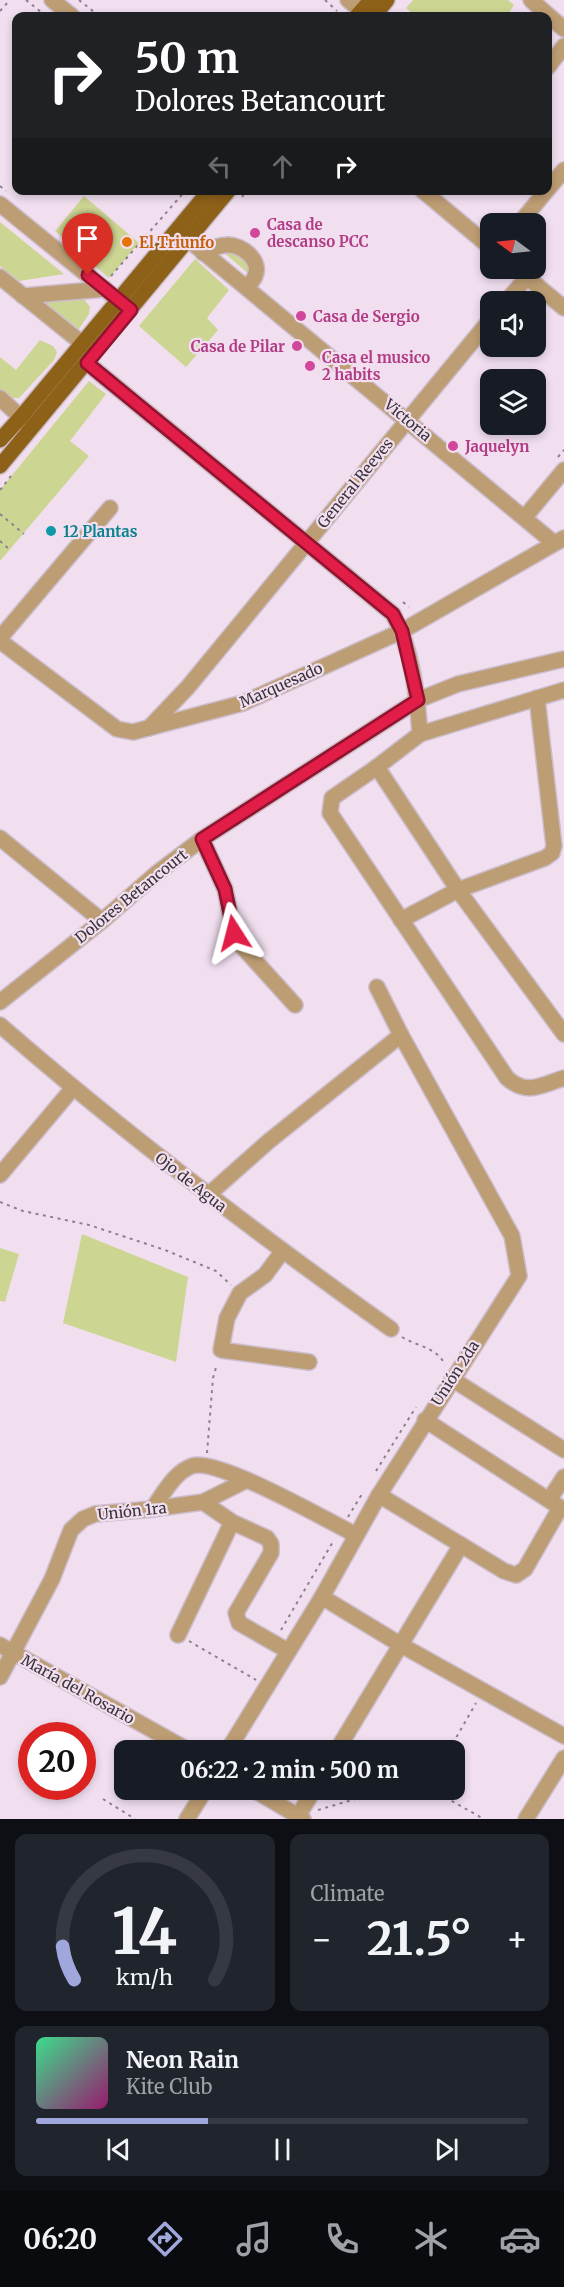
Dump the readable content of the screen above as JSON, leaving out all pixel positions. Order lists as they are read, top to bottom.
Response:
{
  "streets": {
    "street": [
      "Victoria",
      "General Reeves",
      "Marquesado",
      "Dolores Betancourt",
      "Ojo de Agua",
      "Unión 2da",
      "Unión 1ra",
      "María del Rosario"
    ]
  },
  "crossings": [
    ["Victoria", "General Reeves"],
    ["Victoria", "Marquesado"],
    ["General Reeves", "Marquesado"],
    ["Unión 1ra", "María del Rosario"]
  ],
  "places": [
    "Casa de descanso PCC",
    "El Triunfo",
    "Casa de Sergio",
    "Casa de Pilar",
    "Casa el musico 2 habits",
    "Jaquelyn",
    "12 Plantas"
  ],
  "north": "left",
  "page": {
    "turn": ["50 m", "Dolores Betancourt"],
    "limit": "20",
    "trip": "06:22 · 2 min · 500 m",
    "tile": "Climate",
    "heat": ["−", "21.5°", "+"],
    "song": ["Neon Rain", "Kite Club"],
    "tabs": "06:20",
    "gauge": ["14", "km/h"]
  }
}
